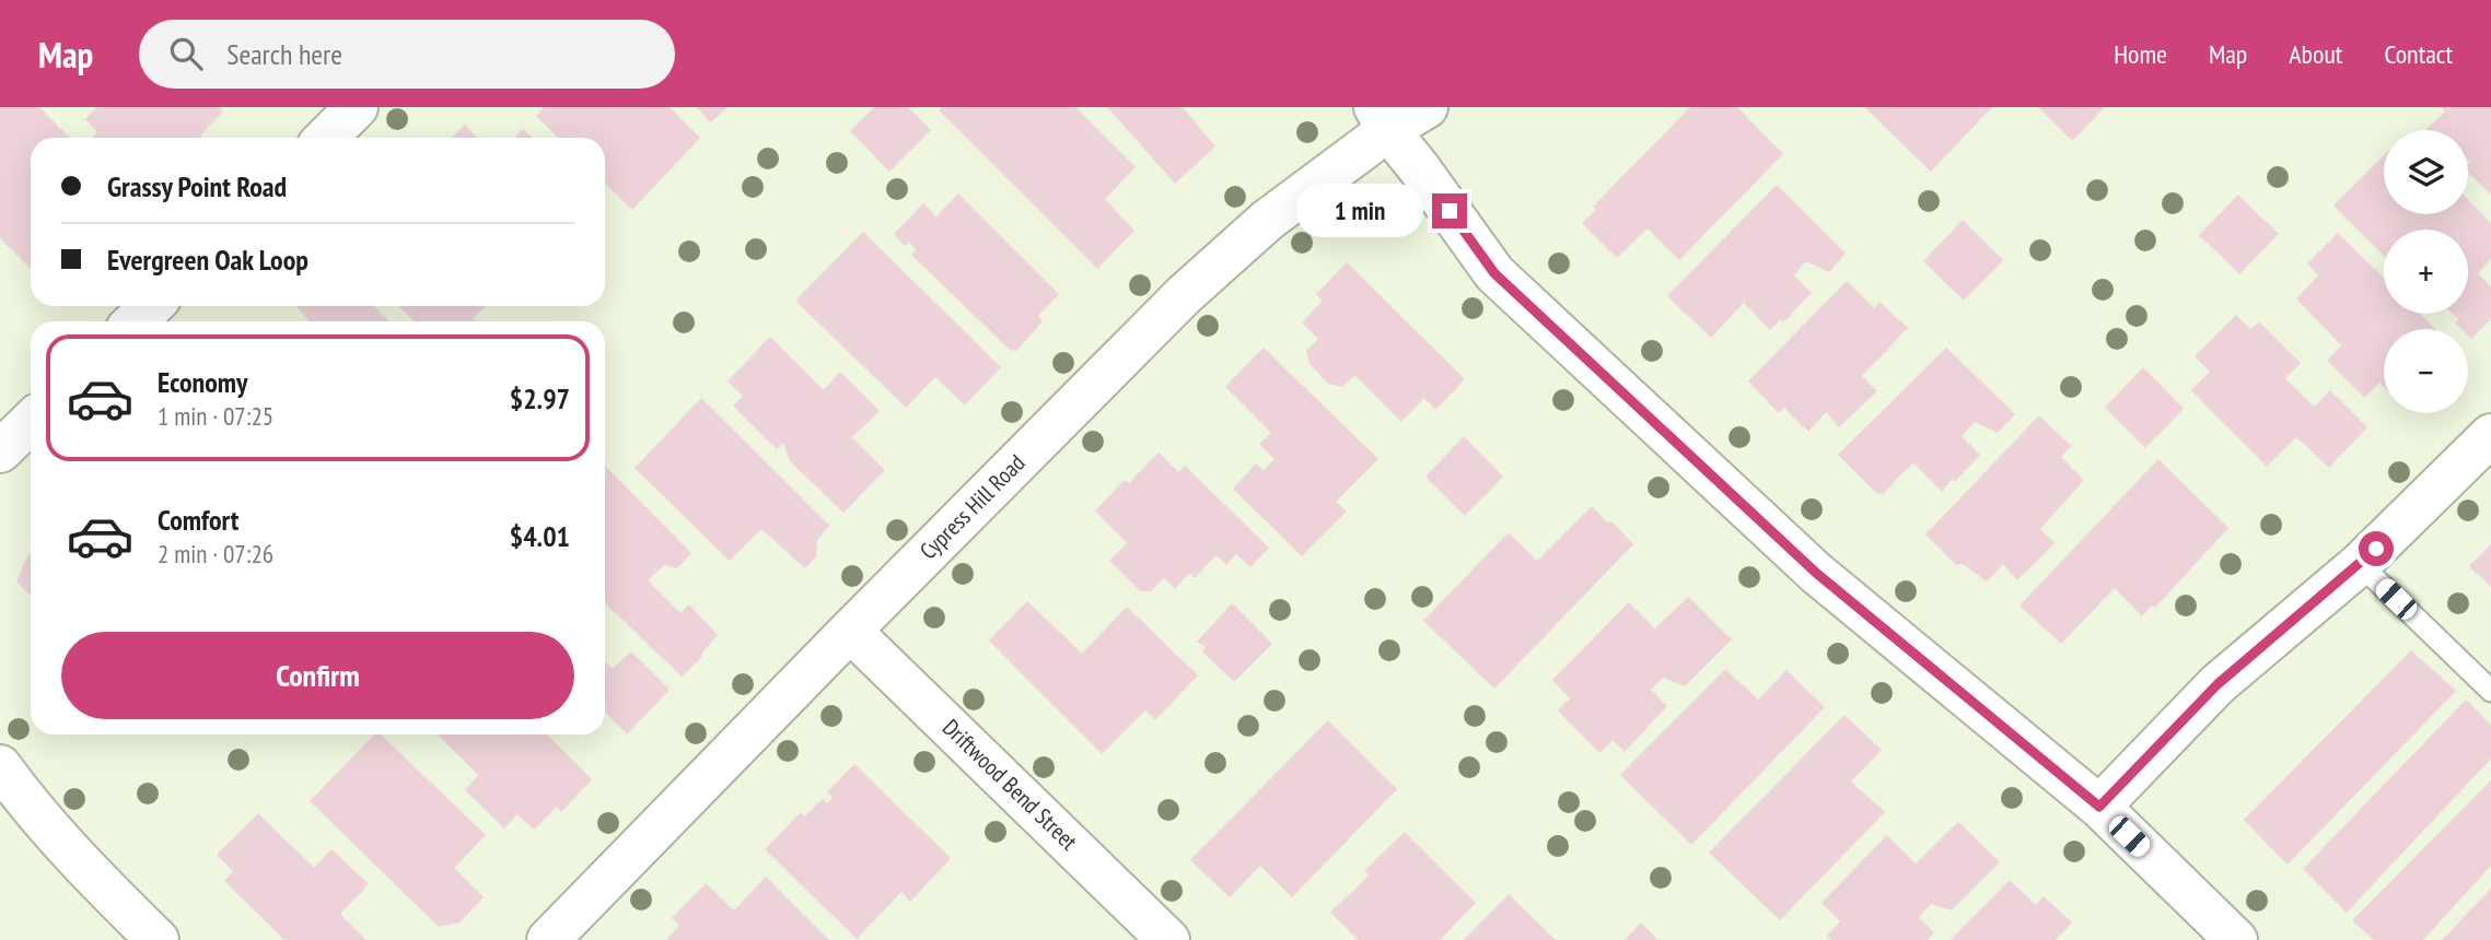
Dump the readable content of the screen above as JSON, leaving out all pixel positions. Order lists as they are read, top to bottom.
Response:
{
  "streets": {
    "street": ["Cypress Hill Road", "Driftwood Bend Street"]
  },
  "crossings": [
    ["Cypress Hill Road", "Driftwood Bend Street"]
  ],
  "page": {
    "header": "Map",
    "search": "Search here",
    "nav": [
      "Home",
      "Map",
      "About",
      "Contact"
    ],
    "map_buttons": ["+", "−"],
    "banner": ["Grassy Point Road", "Evergreen Oak Loop"],
    "bubble": "1 min",
    "list": [
      {
        "name": "Economy",
        "note": "1 min · 07:25",
        "value": "$2.97"
      },
      {
        "name": "Comfort",
        "note": "2 min · 07:26",
        "value": "$4.01"
      }
    ],
    "buttons": "Confirm"
  }
}
